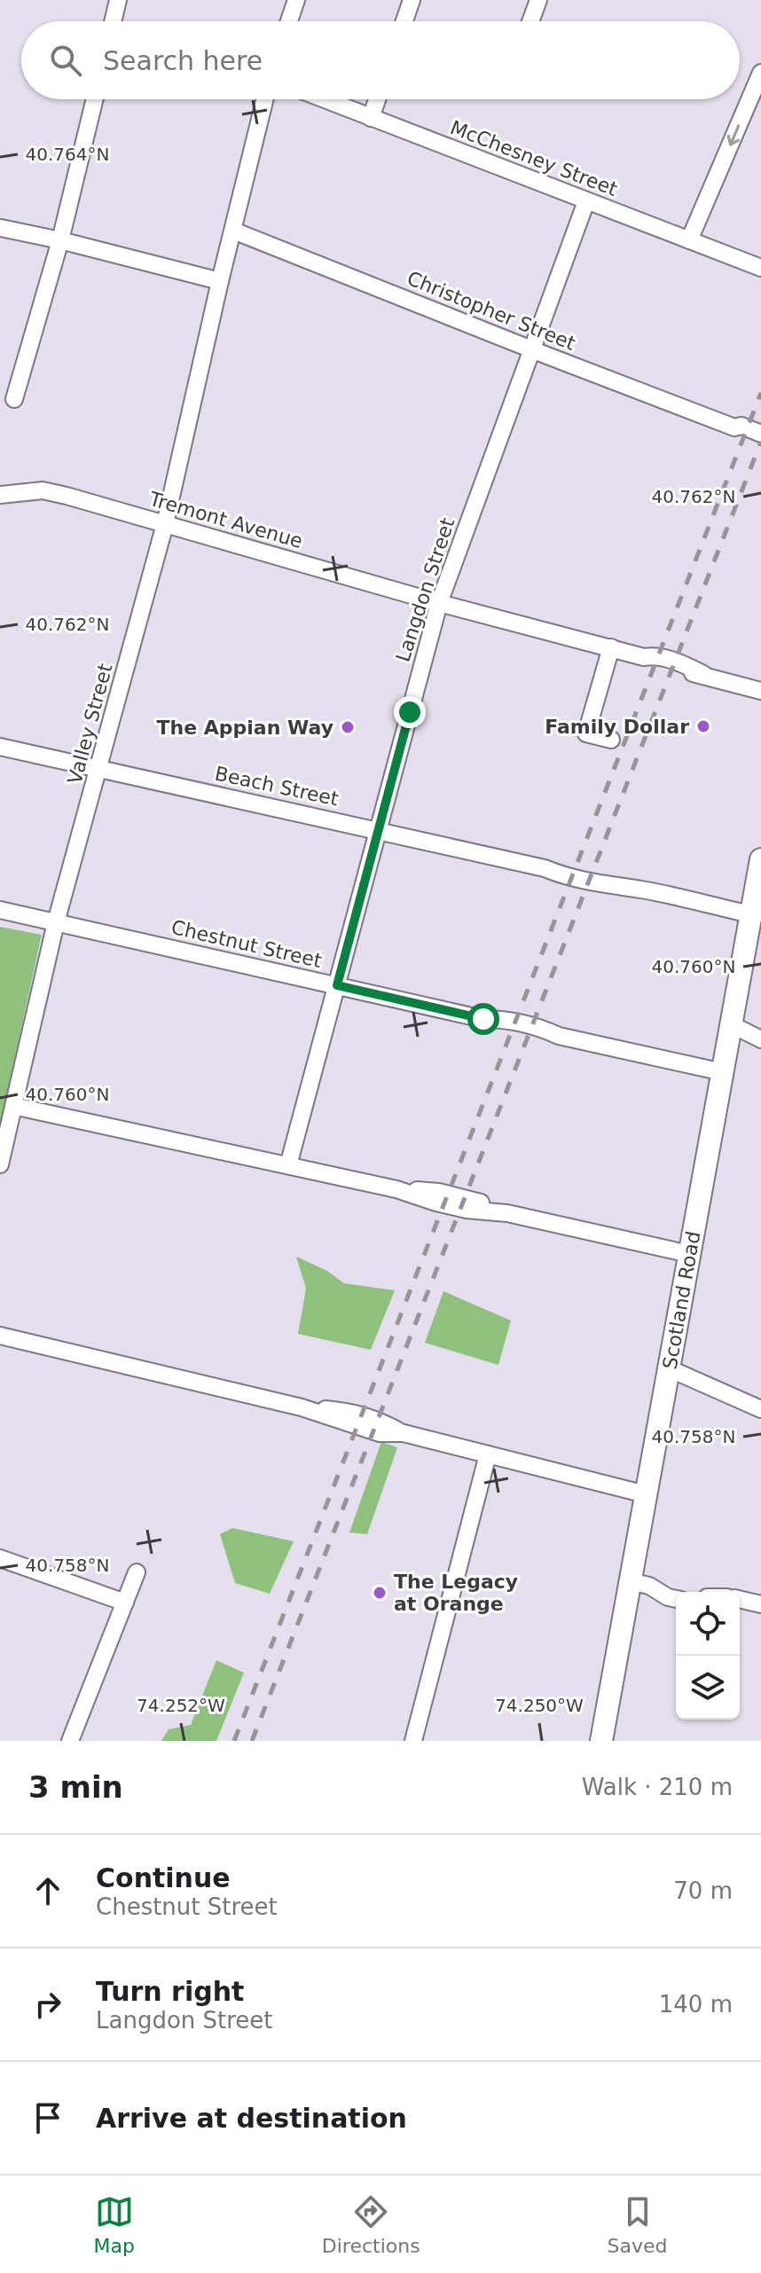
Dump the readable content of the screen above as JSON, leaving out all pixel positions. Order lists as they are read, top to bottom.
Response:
{
  "streets": {
    "main road": ["Scotland Road"],
    "street": [
      "McChesney Street",
      "Christopher Street",
      "Tremont Avenue",
      "Langdon Street",
      "Valley Street",
      "Beach Street",
      "Chestnut Street"
    ]
  },
  "crossings": [
    ["McChesney Street", "Langdon Street"],
    ["Christopher Street", "Langdon Street"],
    ["Christopher Street", "Valley Street"],
    ["Tremont Avenue", "Langdon Street"],
    ["Tremont Avenue", "Valley Street"],
    ["Langdon Street", "Beach Street"],
    ["Langdon Street", "Chestnut Street"],
    ["Valley Street", "Beach Street"],
    ["Valley Street", "Chestnut Street"],
    ["Beach Street", "Scotland Road"],
    ["Chestnut Street", "Scotland Road"]
  ],
  "places": ["Family Dollar", "The Appian Way", "The Legacy at Orange"],
  "page": {
    "search": "Search here",
    "heading": ["3 min", "Walk · 210 m"],
    "list": [
      ["Continue", "Chestnut Street", "70 m"],
      ["Turn right", "Langdon Street", "140 m"],
      "Arrive at destination"
    ],
    "nav": ["Map", "Directions", "Saved"]
  },
  "coordinates": [
    "40.764°N",
    "40.762°N",
    "40.760°N",
    "40.758°N",
    "74.252°W",
    "74.250°W"
  ]
}
